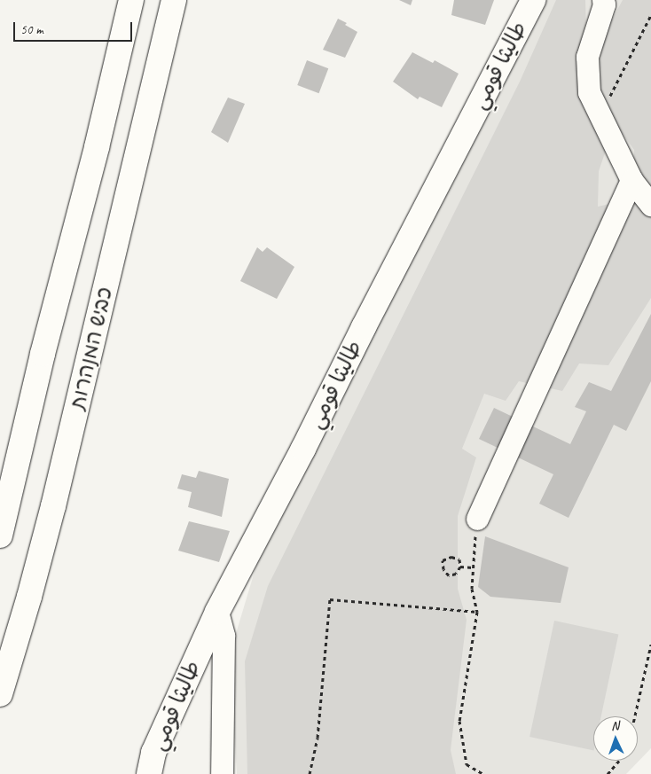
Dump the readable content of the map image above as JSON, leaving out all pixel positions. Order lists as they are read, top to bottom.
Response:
{
  "streets": {
    "main road": ["طاليثا قومي", "כביש המנהרות"]
  },
  "scale_bar": "50 m",
  "north": "top"
}
